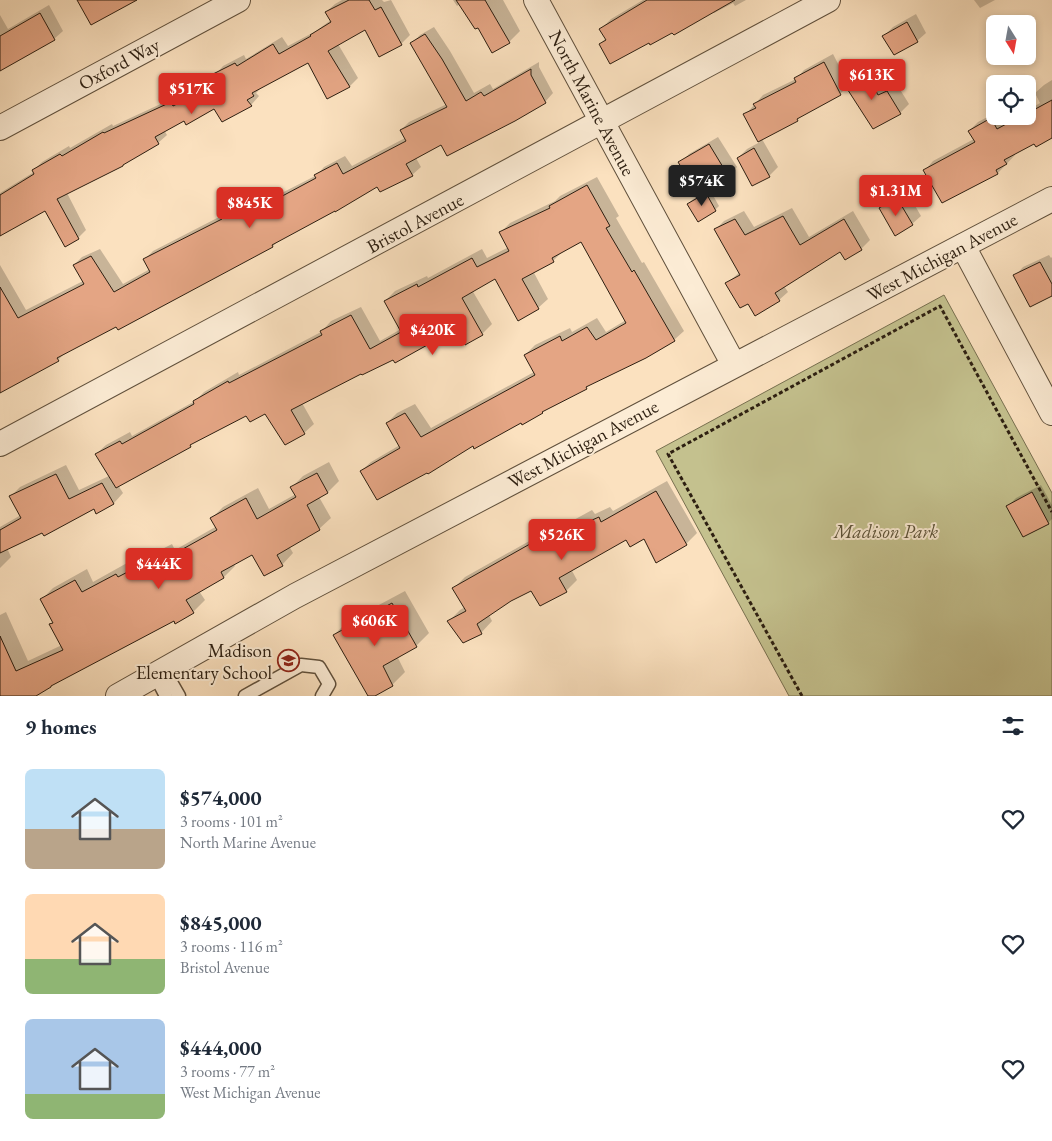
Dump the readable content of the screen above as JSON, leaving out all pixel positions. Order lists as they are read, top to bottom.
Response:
{
  "streets": {
    "street": [
      "Oxford Way",
      "North Marine Avenue",
      "Bristol Avenue",
      "West Michigan Avenue"
    ]
  },
  "crossings": [
    ["North Marine Avenue", "Bristol Avenue"],
    ["North Marine Avenue", "West Michigan Avenue"]
  ],
  "parks": ["Madison Park"],
  "places": {
    "school or university": ["Madison Elementary School"]
  },
  "north": "bottom",
  "page": {
    "price": [
      "$613K",
      "$517K",
      "$574K",
      "$1.31M",
      "$845K",
      "$420K",
      "$526K",
      "$444K",
      "$606K"
    ],
    "heading": "9 homes",
    "list": [
      {
        "name": "$574,000",
        "note": "3 rooms · 101 m² · North Marine Avenue"
      },
      {
        "name": "$845,000",
        "note": "3 rooms · 116 m² · Bristol Avenue"
      },
      {
        "name": "$444,000",
        "note": "3 rooms · 77 m² · West Michigan Avenue"
      }
    ]
  }
}
